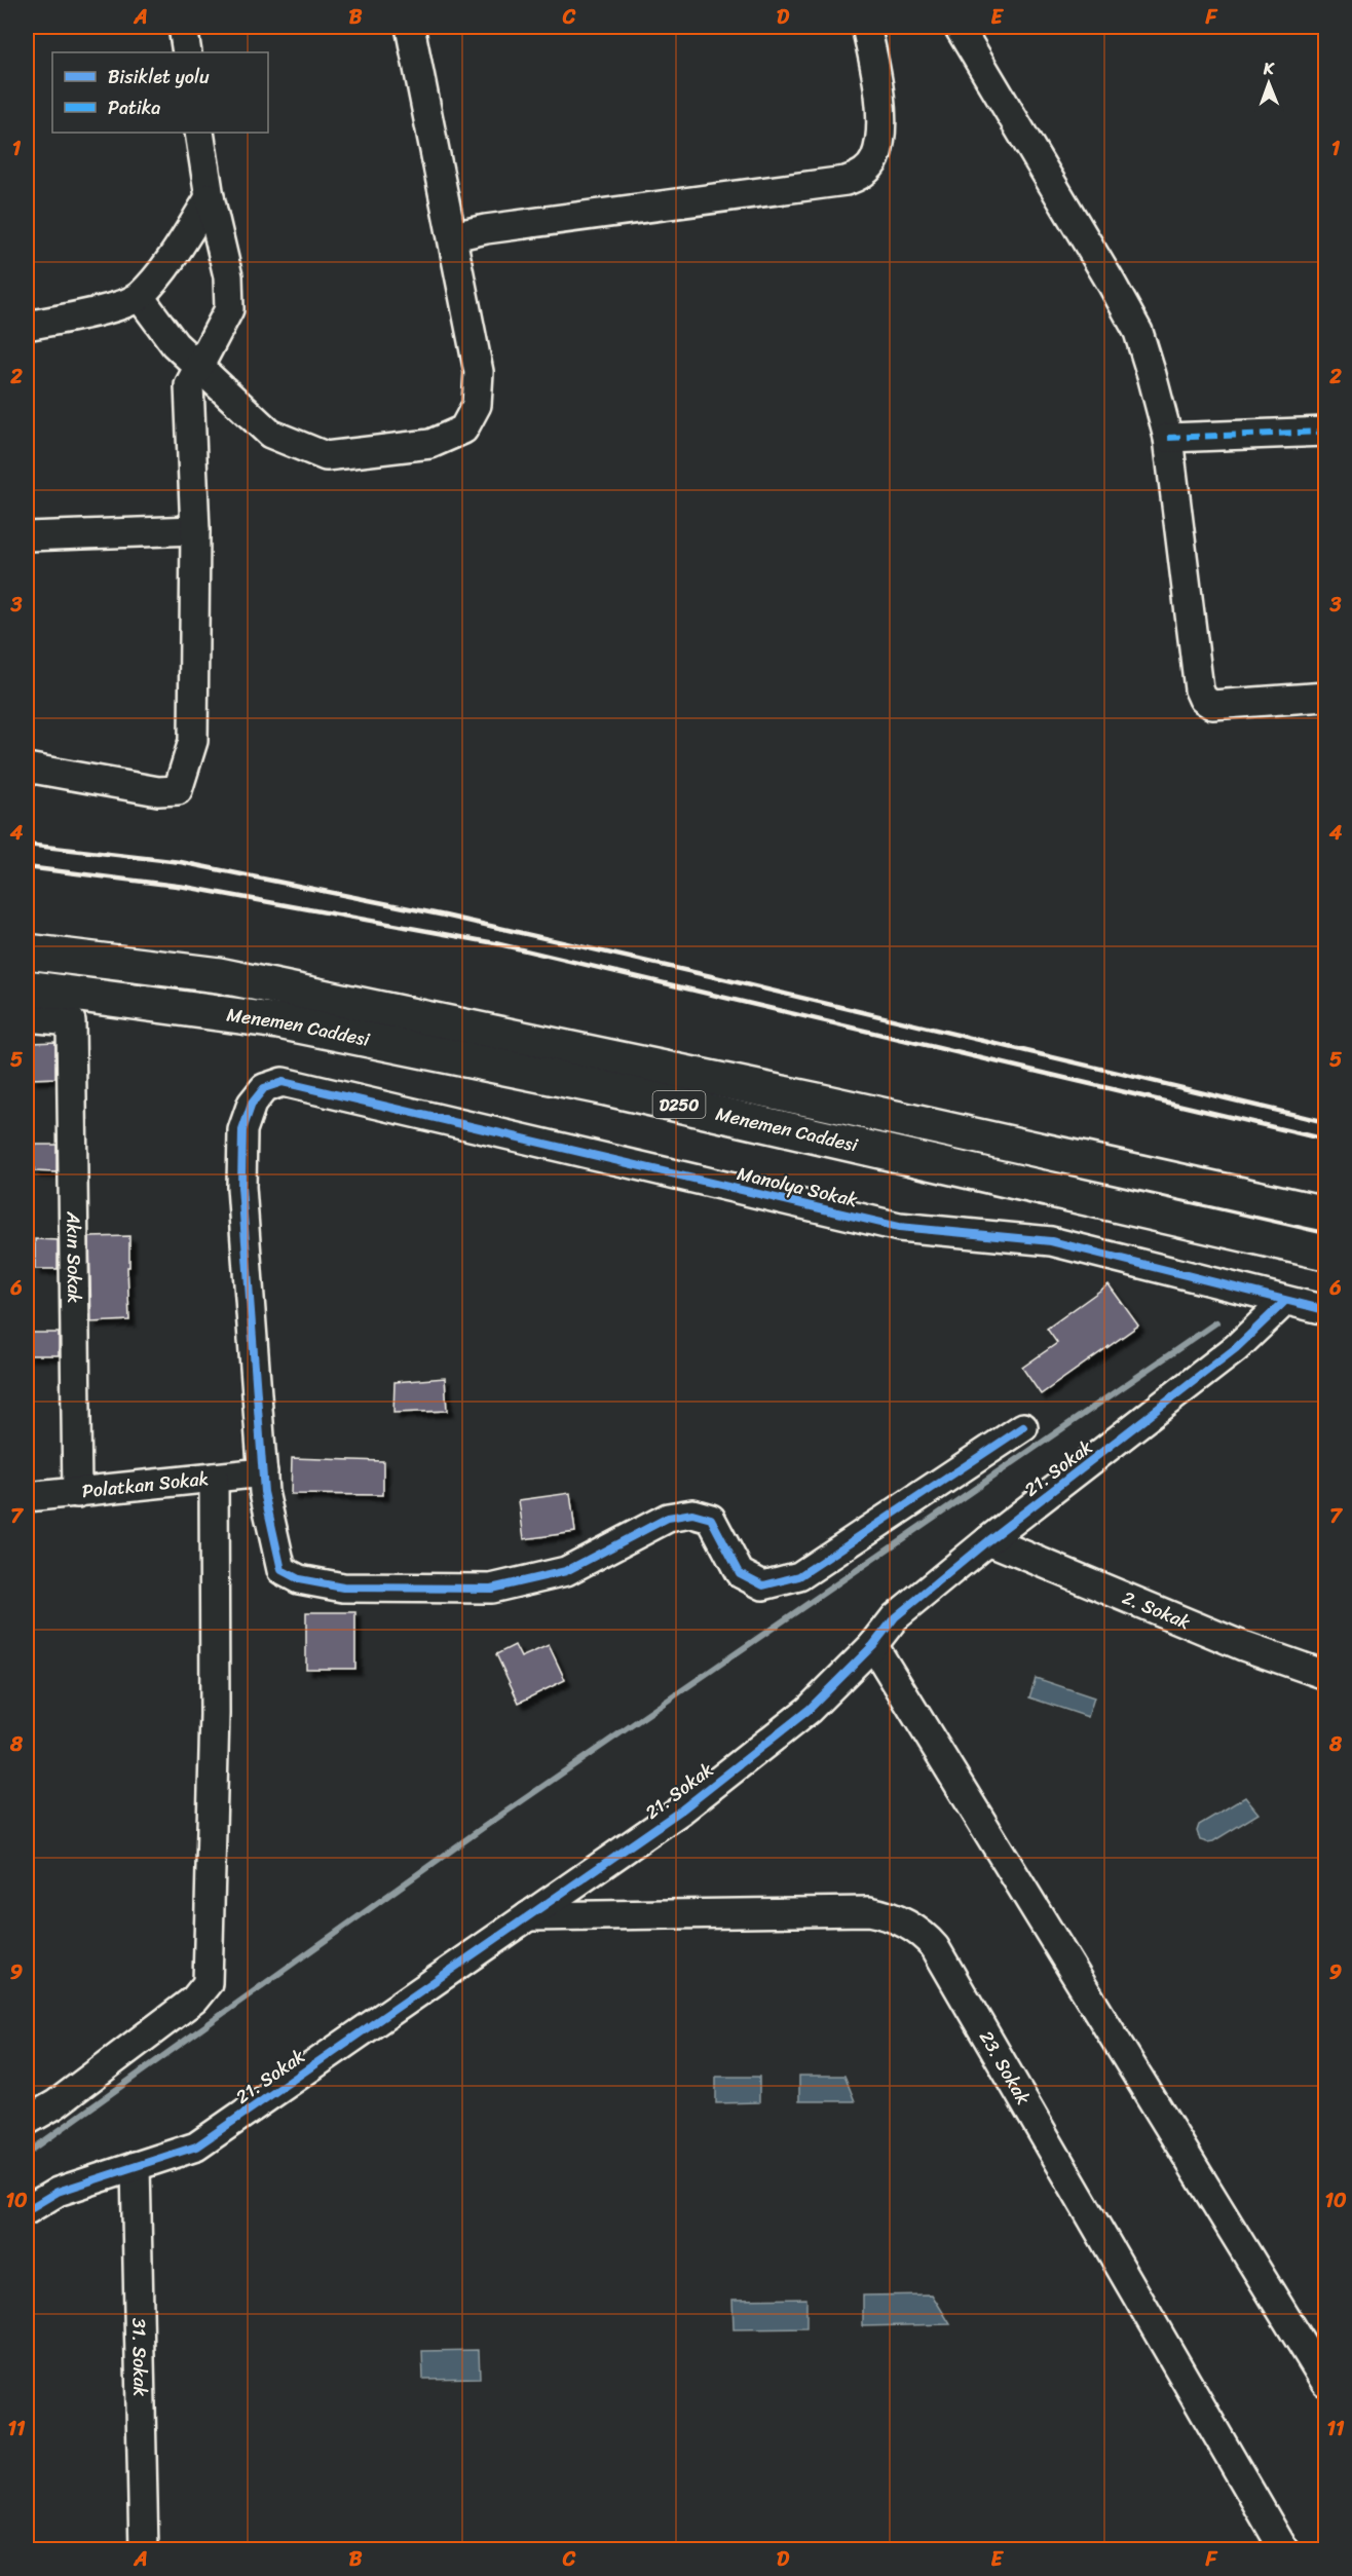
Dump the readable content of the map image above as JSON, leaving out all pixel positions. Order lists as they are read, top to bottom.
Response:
{
  "streets": {
    "highway": ["Menemen Caddesi", "D250"],
    "street": [
      "Manolya Sokak",
      "Akın Sokak",
      "21. Sokak",
      "Polatkan Sokak",
      "2. Sokak",
      "23. Sokak",
      "31. Sokak"
    ]
  },
  "crossings": [
    ["Manolya Sokak", "21. Sokak"],
    ["Manolya Sokak", "Polatkan Sokak"],
    ["Akın Sokak", "Polatkan Sokak"],
    ["21. Sokak", "2. Sokak"],
    ["21. Sokak", "23. Sokak"],
    ["21. Sokak", "31. Sokak"]
  ],
  "legend": ["Bisiklet yolu", "Patika"],
  "north": "top",
  "grid": {
    "columns": [
      "A",
      "B",
      "C",
      "D",
      "E",
      "F"
    ],
    "rows": [
      "1",
      "2",
      "3",
      "4",
      "5",
      "6",
      "7",
      "8",
      "9",
      "10",
      "11"
    ]
  }
}
